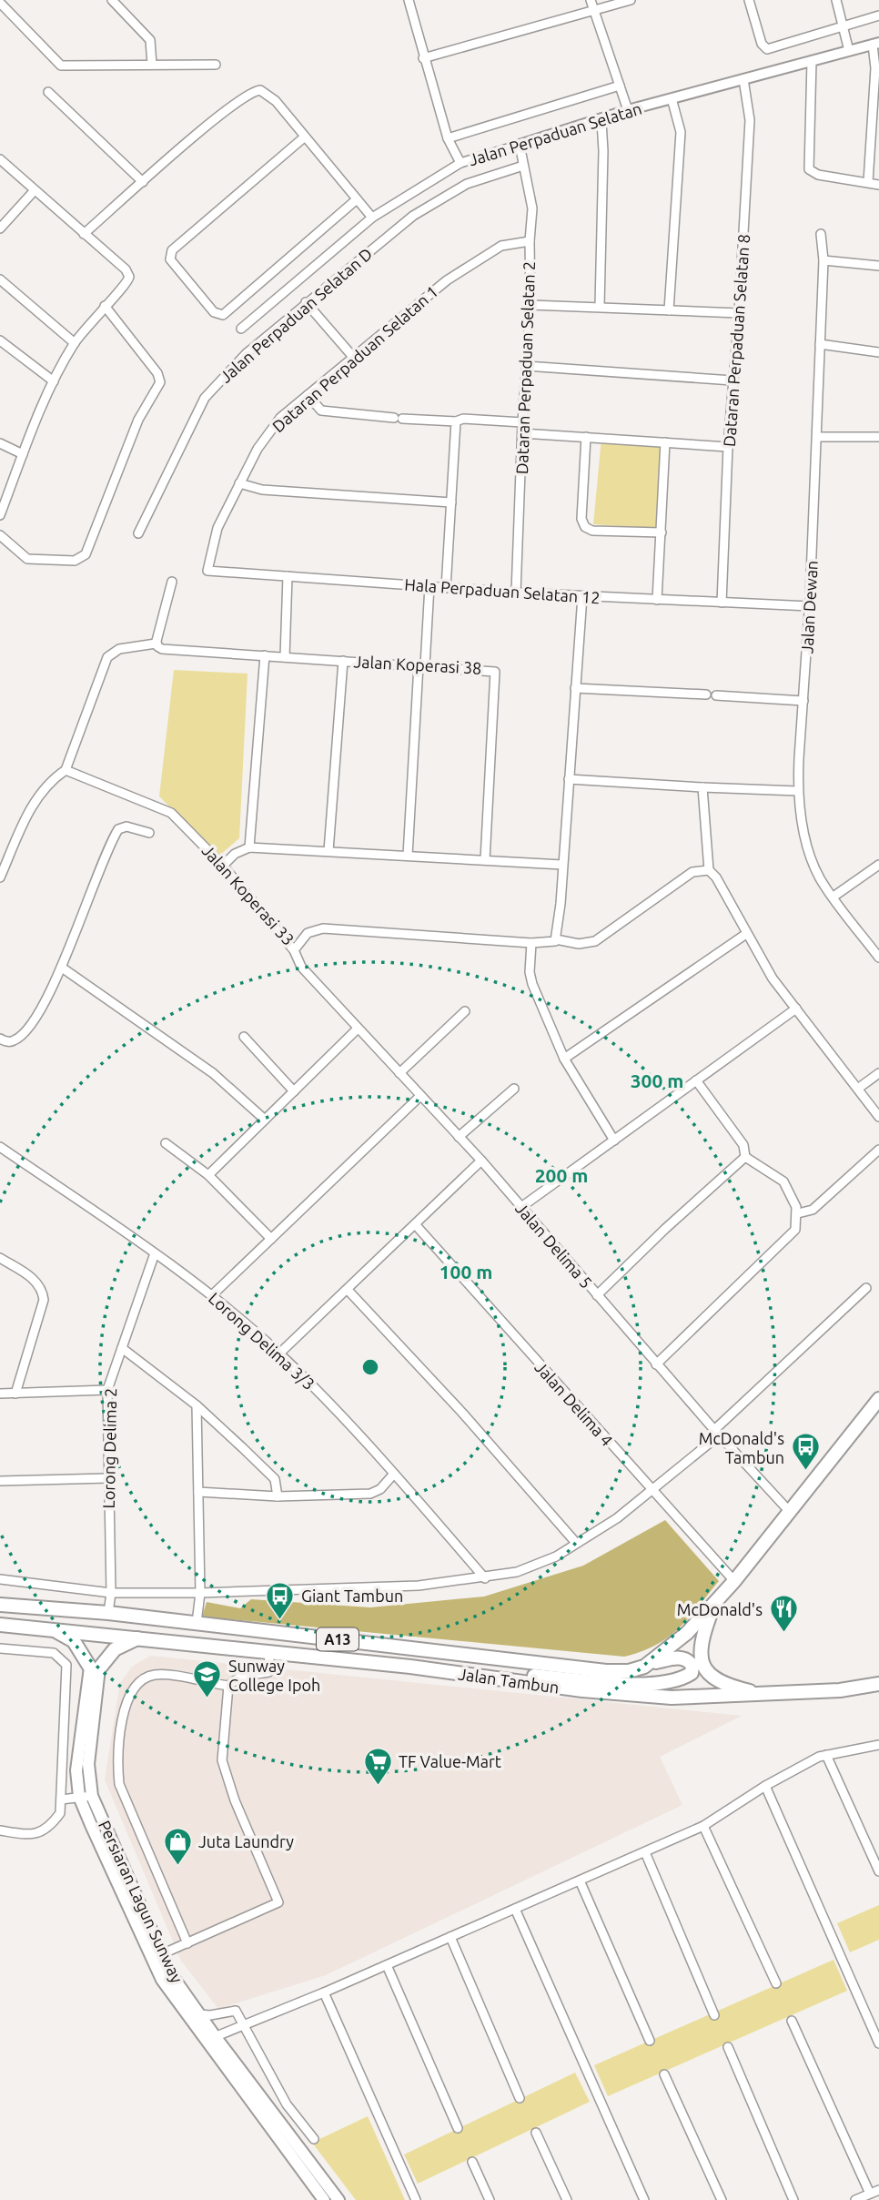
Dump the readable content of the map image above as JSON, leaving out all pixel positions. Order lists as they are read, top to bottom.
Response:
{
  "streets": {
    "main road": ["A13", "Jalan Tambun", "Persiaran Lagun Sunway"],
    "street": [
      "Jalan Perpaduan Selatan",
      "Jalan Perpaduan Selatan D",
      "Dataran Perpaduan Selatan 8",
      "Dataran Perpaduan Selatan 1",
      "Dataran Perpaduan Selatan 2",
      "Hala Perpaduan Selatan 12",
      "Jalan Dewan",
      "Jalan Koperasi 38",
      "Jalan Koperasi 33",
      "Jalan Delima 5",
      "Lorong Delima 3/3",
      "Jalan Delima 4",
      "Lorong Delima 2"
    ]
  },
  "crossings": [
    ["Jalan Perpaduan Selatan", "Dataran Perpaduan Selatan 8"],
    ["Jalan Perpaduan Selatan", "Dataran Perpaduan Selatan 2"],
    ["Jalan Perpaduan Selatan D", "Dataran Perpaduan Selatan 2"],
    ["Dataran Perpaduan Selatan 8", "Hala Perpaduan Selatan 12"],
    ["Dataran Perpaduan Selatan 1", "Dataran Perpaduan Selatan 2"],
    ["Dataran Perpaduan Selatan 1", "Hala Perpaduan Selatan 12"],
    ["Dataran Perpaduan Selatan 2", "Hala Perpaduan Selatan 12"],
    ["Hala Perpaduan Selatan 12", "Jalan Dewan"],
    ["Jalan Koperasi 33", "Jalan Delima 5"],
    ["Lorong Delima 3/3", "Lorong Delima 2"],
    ["Lorong Delima 2", "Jalan Tambun"]
  ],
  "places": {
    "bus stop": ["McDonald's Tambun", "Giant Tambun"],
    "restaurant": ["McDonald's"],
    "school or university": ["Sunway College Ipoh"],
    "supermarket": ["TF Value-Mart"],
    "shop": ["Juta Laundry"]
  },
  "rings": ["300 m", "200 m", "100 m"]
}
